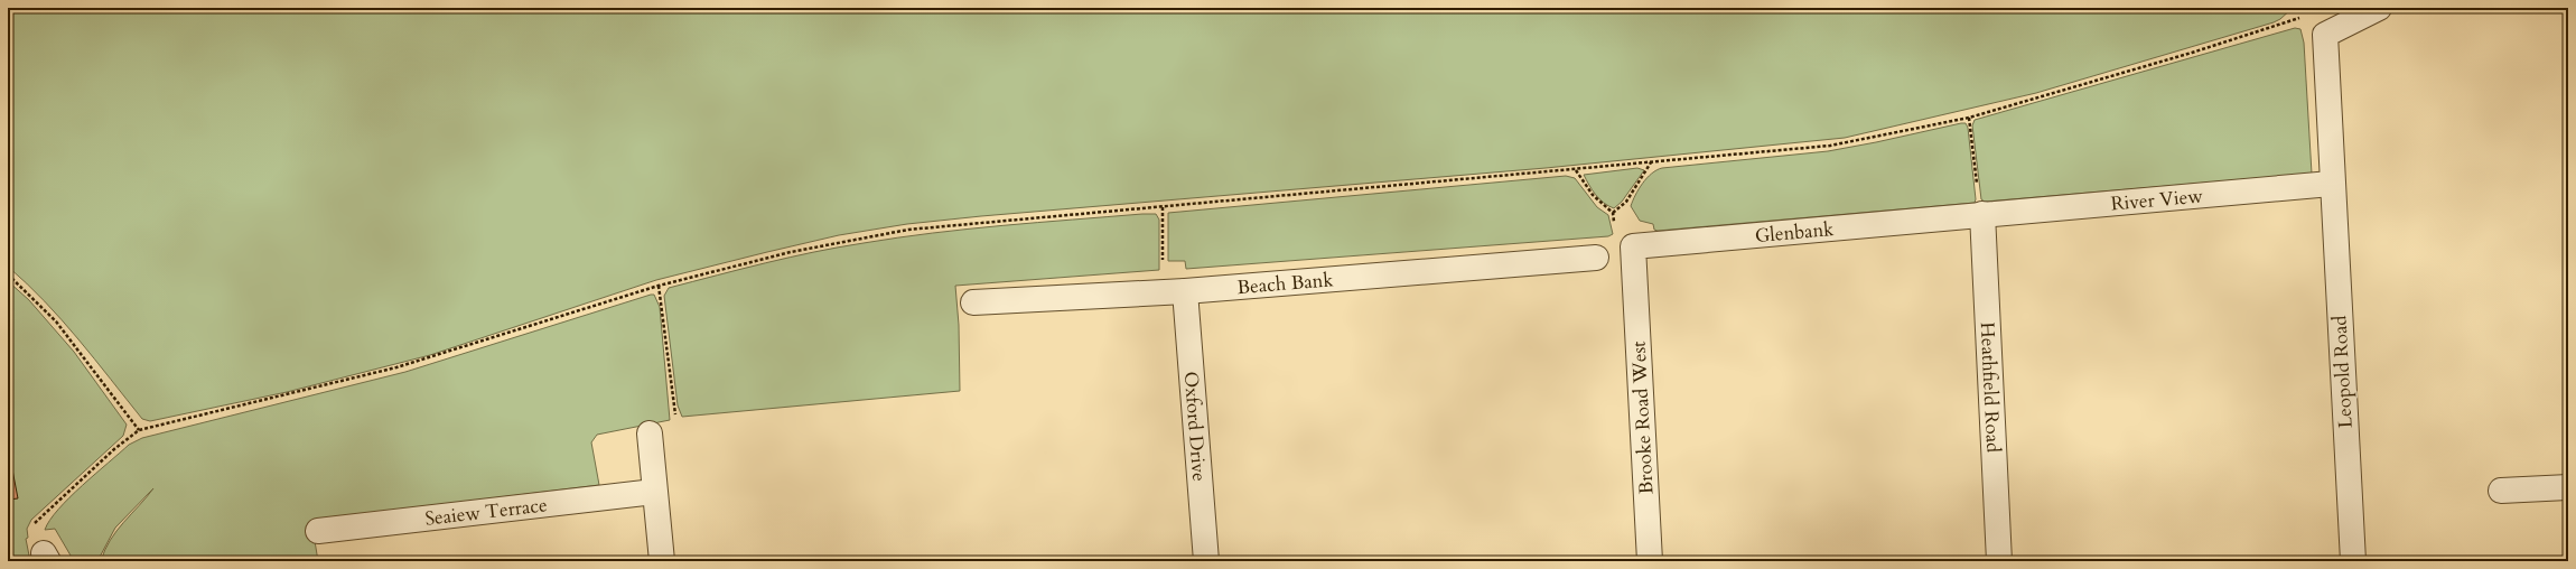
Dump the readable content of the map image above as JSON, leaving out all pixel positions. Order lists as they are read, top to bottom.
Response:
{
  "streets": {
    "street": [
      "River View",
      "Glenbank",
      "Beach Bank",
      "Leopold Road",
      "Heathfield Road",
      "Brooke Road West",
      "Oxford Drive",
      "Seaiew Terrace"
    ]
  },
  "crossings": [
    ["River View", "Glenbank"],
    ["River View", "Leopold Road"],
    ["River View", "Heathfield Road"],
    ["Glenbank", "Heathfield Road"],
    ["Glenbank", "Brooke Road West"],
    ["Beach Bank", "Oxford Drive"]
  ]
}
